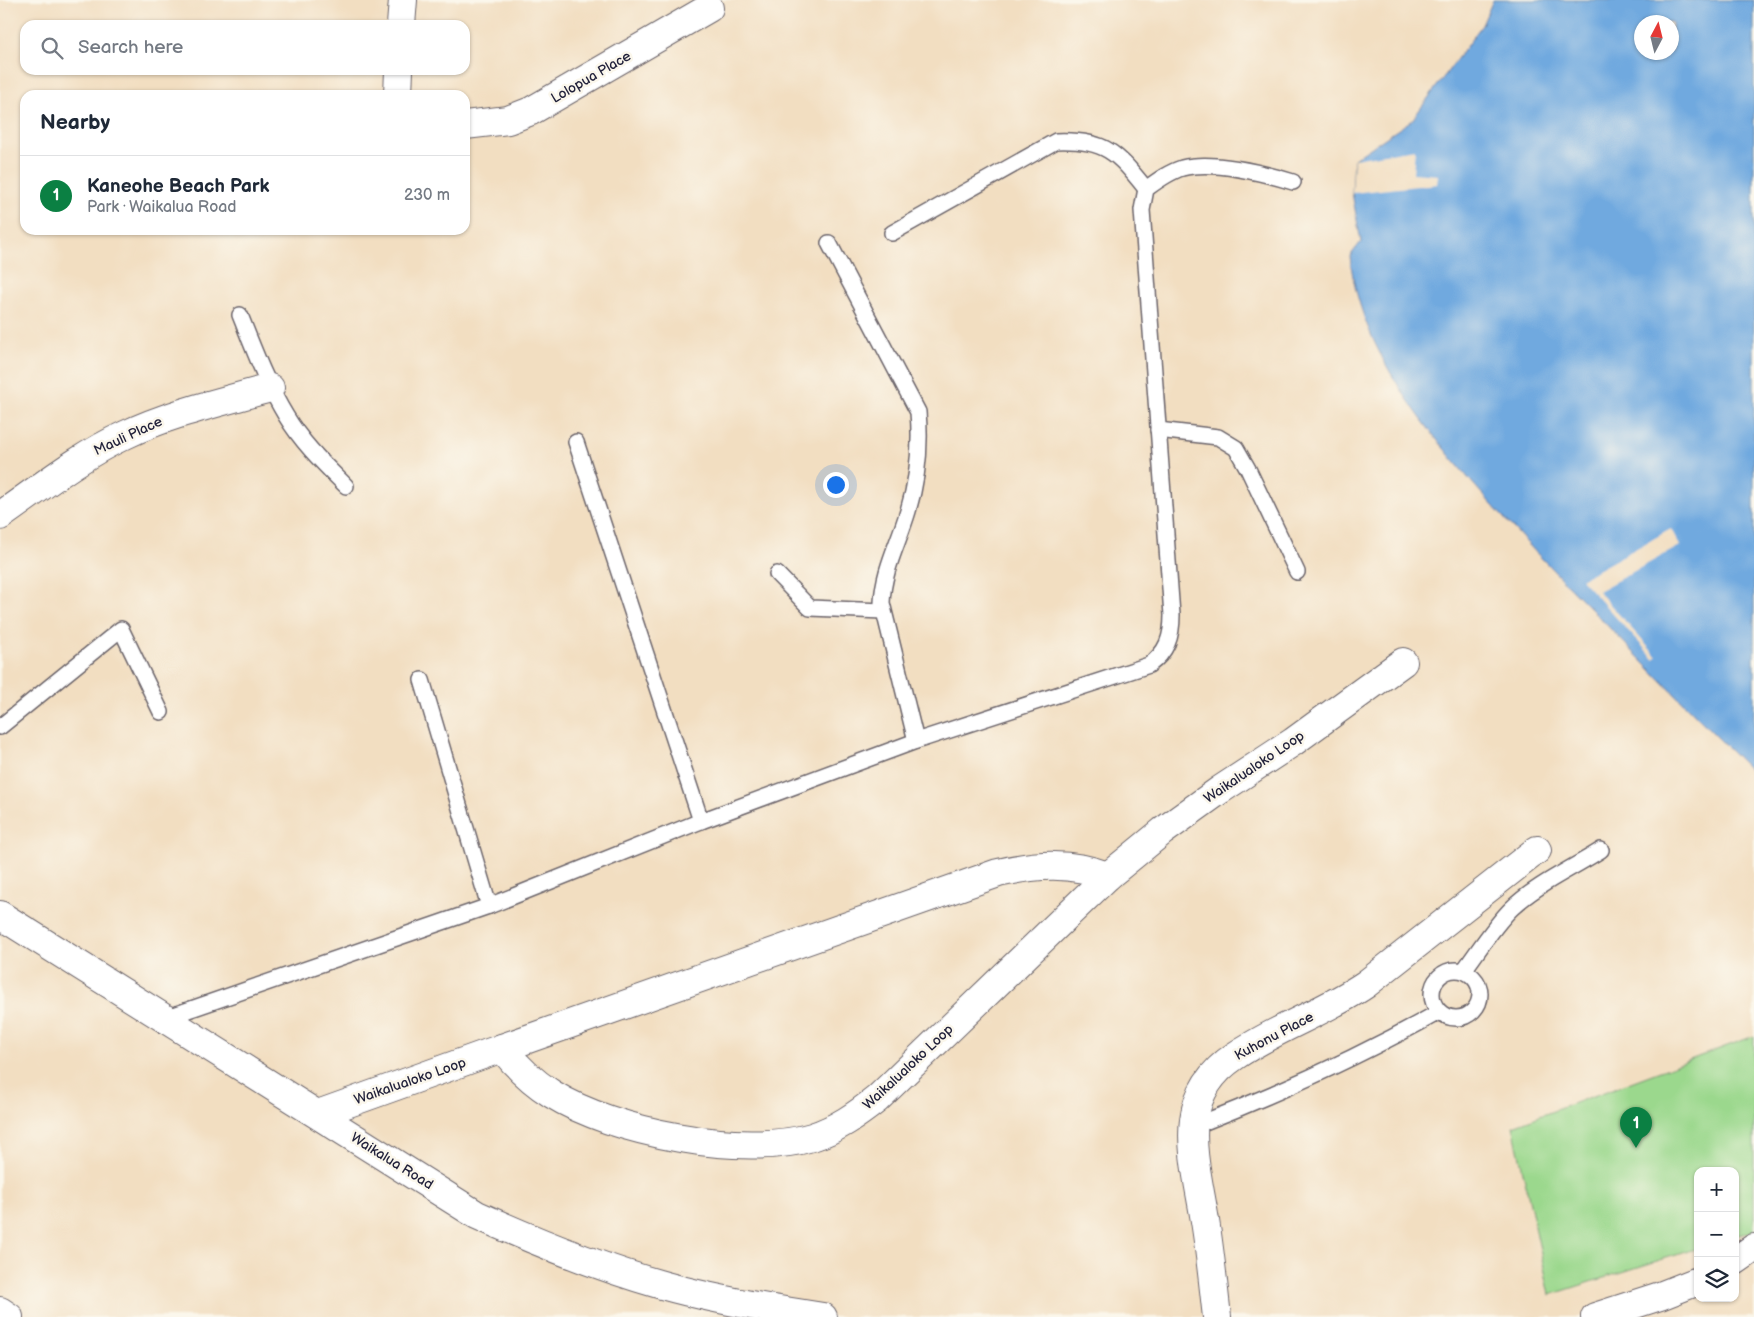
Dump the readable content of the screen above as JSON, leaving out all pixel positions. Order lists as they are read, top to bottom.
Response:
{
  "streets": {
    "street": [
      "Lolopua Place",
      "Mauli Place",
      "Waikalualoko Loop",
      "Kuhonu Place",
      "Waikalua Road"
    ]
  },
  "crossings": [
    ["Waikalualoko Loop", "Waikalua Road"]
  ],
  "north": "top",
  "page": {
    "search": "Search here",
    "heading": "Nearby",
    "list": [
      {
        "mark": "1",
        "name": "Kaneohe Beach Park",
        "note": "Park · Waikalua Road",
        "value": "230 m"
      }
    ],
    "pins": "1",
    "map_buttons": ["+", "−"]
  }
}
